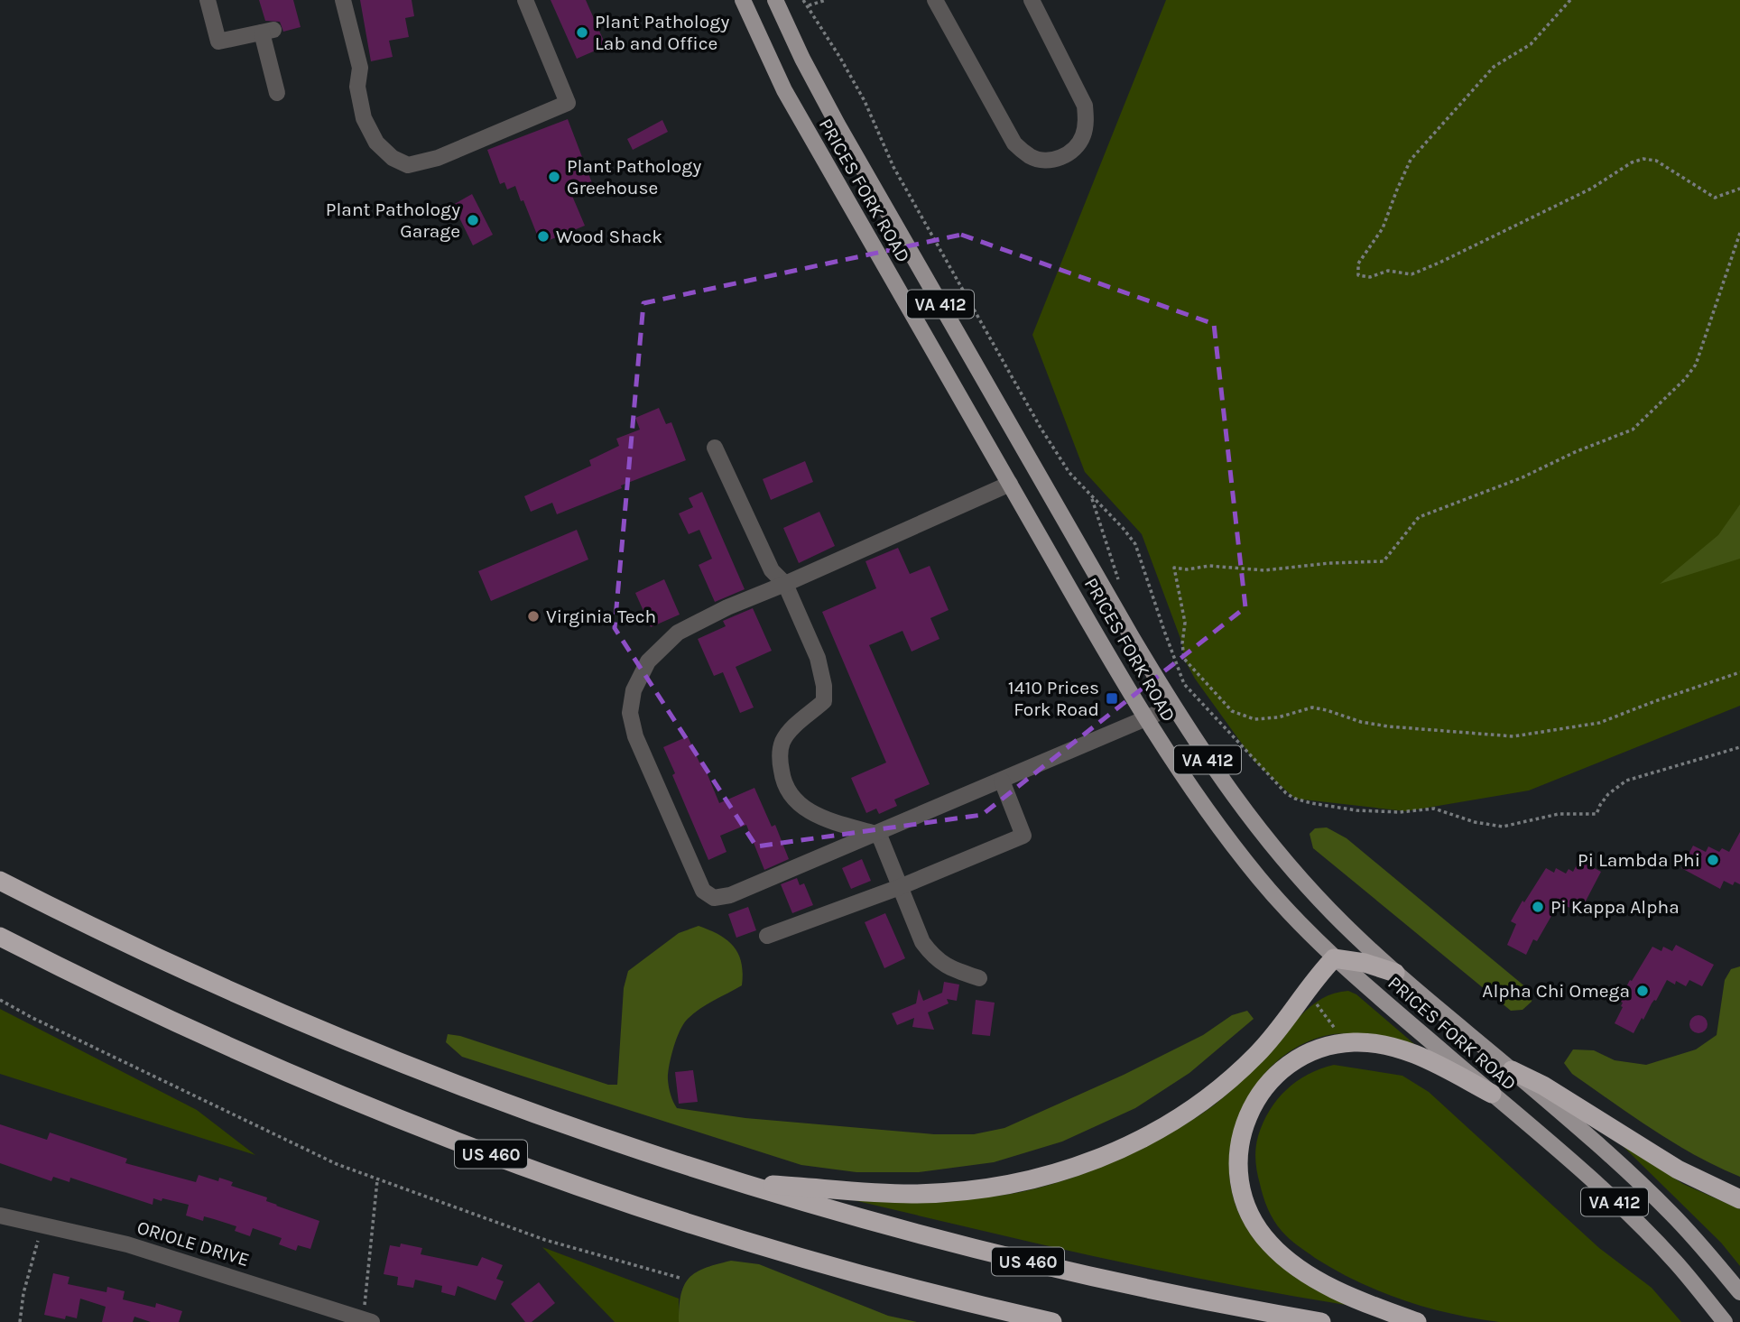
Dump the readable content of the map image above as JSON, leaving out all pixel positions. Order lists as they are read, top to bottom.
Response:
{
  "streets": {
    "highway": ["US 460"],
    "main road": ["PRICES FORK ROAD", "VA 412"],
    "street": ["ORIOLE DRIVE"]
  },
  "places": {
    "other": [
      "Plant Pathology Lab and Office",
      "Plant Pathology Greehouse",
      "Plant Pathology Garage",
      "Wood Shack",
      "Virginia Tech",
      "Pi Lambda Phi",
      "Pi Kappa Alpha",
      "Alpha Chi Omega"
    ],
    "transit": ["1410 Prices Fork Road"]
  }
}
